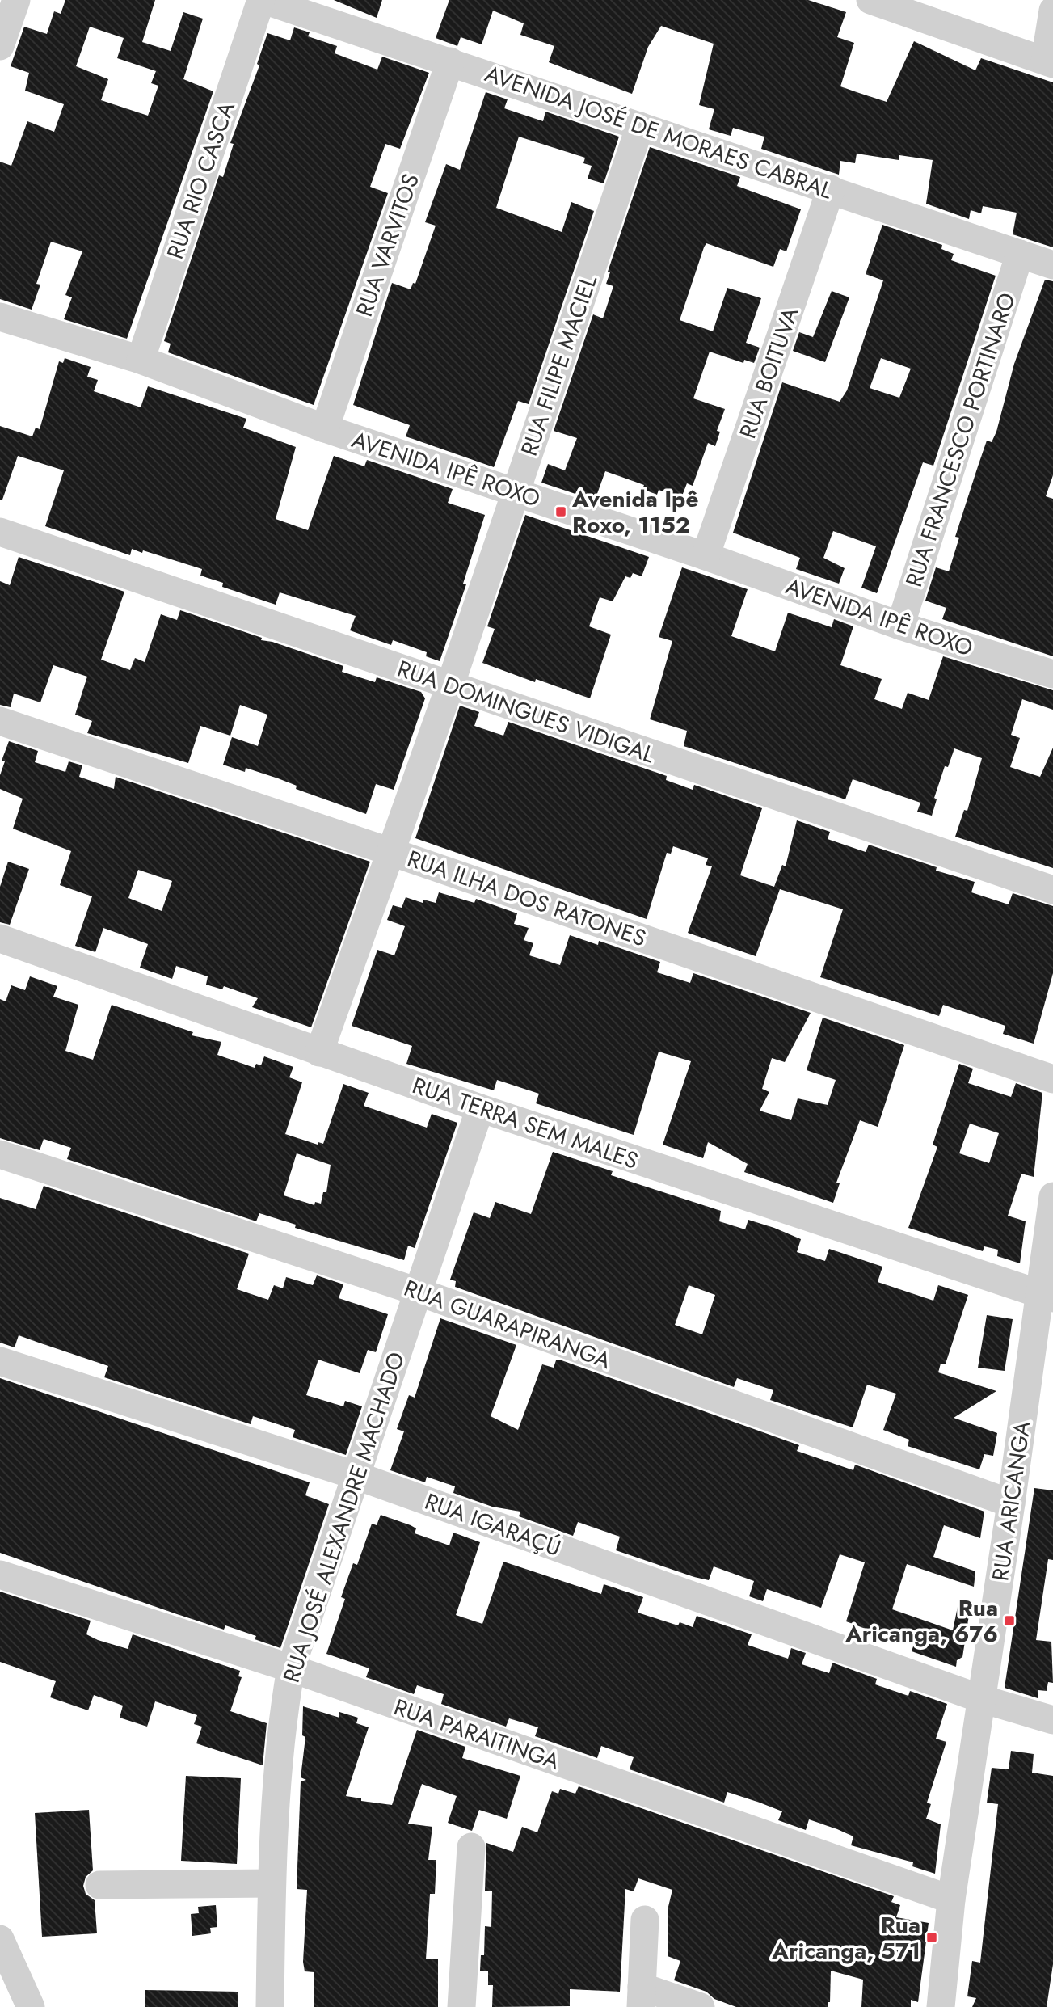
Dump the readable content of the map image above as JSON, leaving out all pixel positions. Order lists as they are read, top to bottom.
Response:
{
  "streets": {
    "street": [
      "AVENIDA JOSÉ DE MORAES CABRAL",
      "RUA RIO CASCA",
      "RUA VARVITOS",
      "RUA FILIPE MACIEL",
      "RUA BOITUVA",
      "RUA FRANCESCO PORTINARO",
      "AVENIDA IPÊ ROXO",
      "RUA DOMINGUES VIDIGAL",
      "RUA ILHA DOS RATONES",
      "RUA TERRA SEM MALES",
      "RUA GUARAPIRANGA",
      "RUA ARICANGA",
      "RUA JOSÉ ALEXANDRE MACHADO",
      "RUA IGARAÇÚ",
      "RUA PARAITINGA"
    ]
  },
  "crossings": [
    ["AVENIDA JOSÉ DE MORAES CABRAL", "RUA RIO CASCA"],
    ["AVENIDA JOSÉ DE MORAES CABRAL", "RUA VARVITOS"],
    ["AVENIDA JOSÉ DE MORAES CABRAL", "RUA FILIPE MACIEL"],
    ["AVENIDA JOSÉ DE MORAES CABRAL", "RUA BOITUVA"],
    ["AVENIDA JOSÉ DE MORAES CABRAL", "RUA FRANCESCO PORTINARO"],
    ["RUA RIO CASCA", "AVENIDA IPÊ ROXO"],
    ["RUA VARVITOS", "AVENIDA IPÊ ROXO"],
    ["RUA FILIPE MACIEL", "AVENIDA IPÊ ROXO"],
    ["RUA FILIPE MACIEL", "RUA DOMINGUES VIDIGAL"],
    ["RUA FILIPE MACIEL", "RUA ILHA DOS RATONES"],
    ["RUA FILIPE MACIEL", "RUA TERRA SEM MALES"],
    ["RUA BOITUVA", "AVENIDA IPÊ ROXO"],
    ["RUA FRANCESCO PORTINARO", "AVENIDA IPÊ ROXO"],
    ["RUA TERRA SEM MALES", "RUA ARICANGA"],
    ["RUA TERRA SEM MALES", "RUA JOSÉ ALEXANDRE MACHADO"],
    ["RUA GUARAPIRANGA", "RUA ARICANGA"],
    ["RUA GUARAPIRANGA", "RUA JOSÉ ALEXANDRE MACHADO"],
    ["RUA ARICANGA", "RUA IGARAÇÚ"],
    ["RUA ARICANGA", "RUA PARAITINGA"],
    ["RUA JOSÉ ALEXANDRE MACHADO", "RUA IGARAÇÚ"],
    ["RUA JOSÉ ALEXANDRE MACHADO", "RUA PARAITINGA"]
  ],
  "places": {
    "transit": ["Avenida Ipê Roxo, 1152", "Rua Aricanga, 676", "Rua Aricanga, 571"]
  }
}
